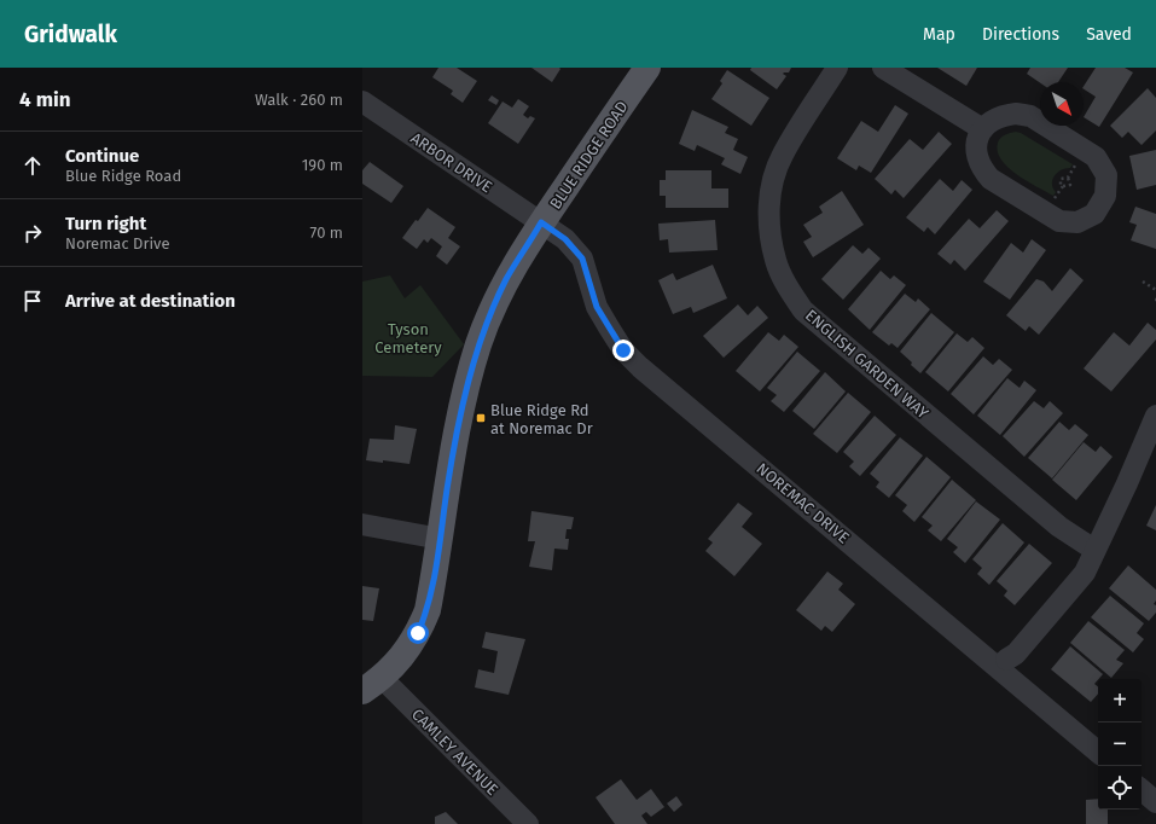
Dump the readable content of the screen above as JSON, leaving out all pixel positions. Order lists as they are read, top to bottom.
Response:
{
  "streets": {
    "main road": ["BLUE RIDGE ROAD"],
    "street": [
      "ARBOR DRIVE",
      "ENGLISH GARDEN WAY",
      "NOREMAC DRIVE",
      "CAMLEY AVENUE"
    ]
  },
  "crossings": [
    ["BLUE RIDGE ROAD", "ARBOR DRIVE"],
    ["BLUE RIDGE ROAD", "NOREMAC DRIVE"],
    ["BLUE RIDGE ROAD", "CAMLEY AVENUE"],
    ["ARBOR DRIVE", "NOREMAC DRIVE"]
  ],
  "parks": ["Tyson Cemetery"],
  "places": {
    "transit": ["Blue Ridge Rd at Noremac Dr"]
  },
  "north": "bottom right",
  "page": {
    "header": "Gridwalk",
    "nav": ["Map", "Directions", "Saved"],
    "heading": ["4 min", "Walk · 260 m"],
    "list": [
      ["Continue", "Blue Ridge Road", "190 m"],
      ["Turn right", "Noremac Drive", "70 m"],
      "Arrive at destination"
    ],
    "map_buttons": ["+", "−"]
  }
}
